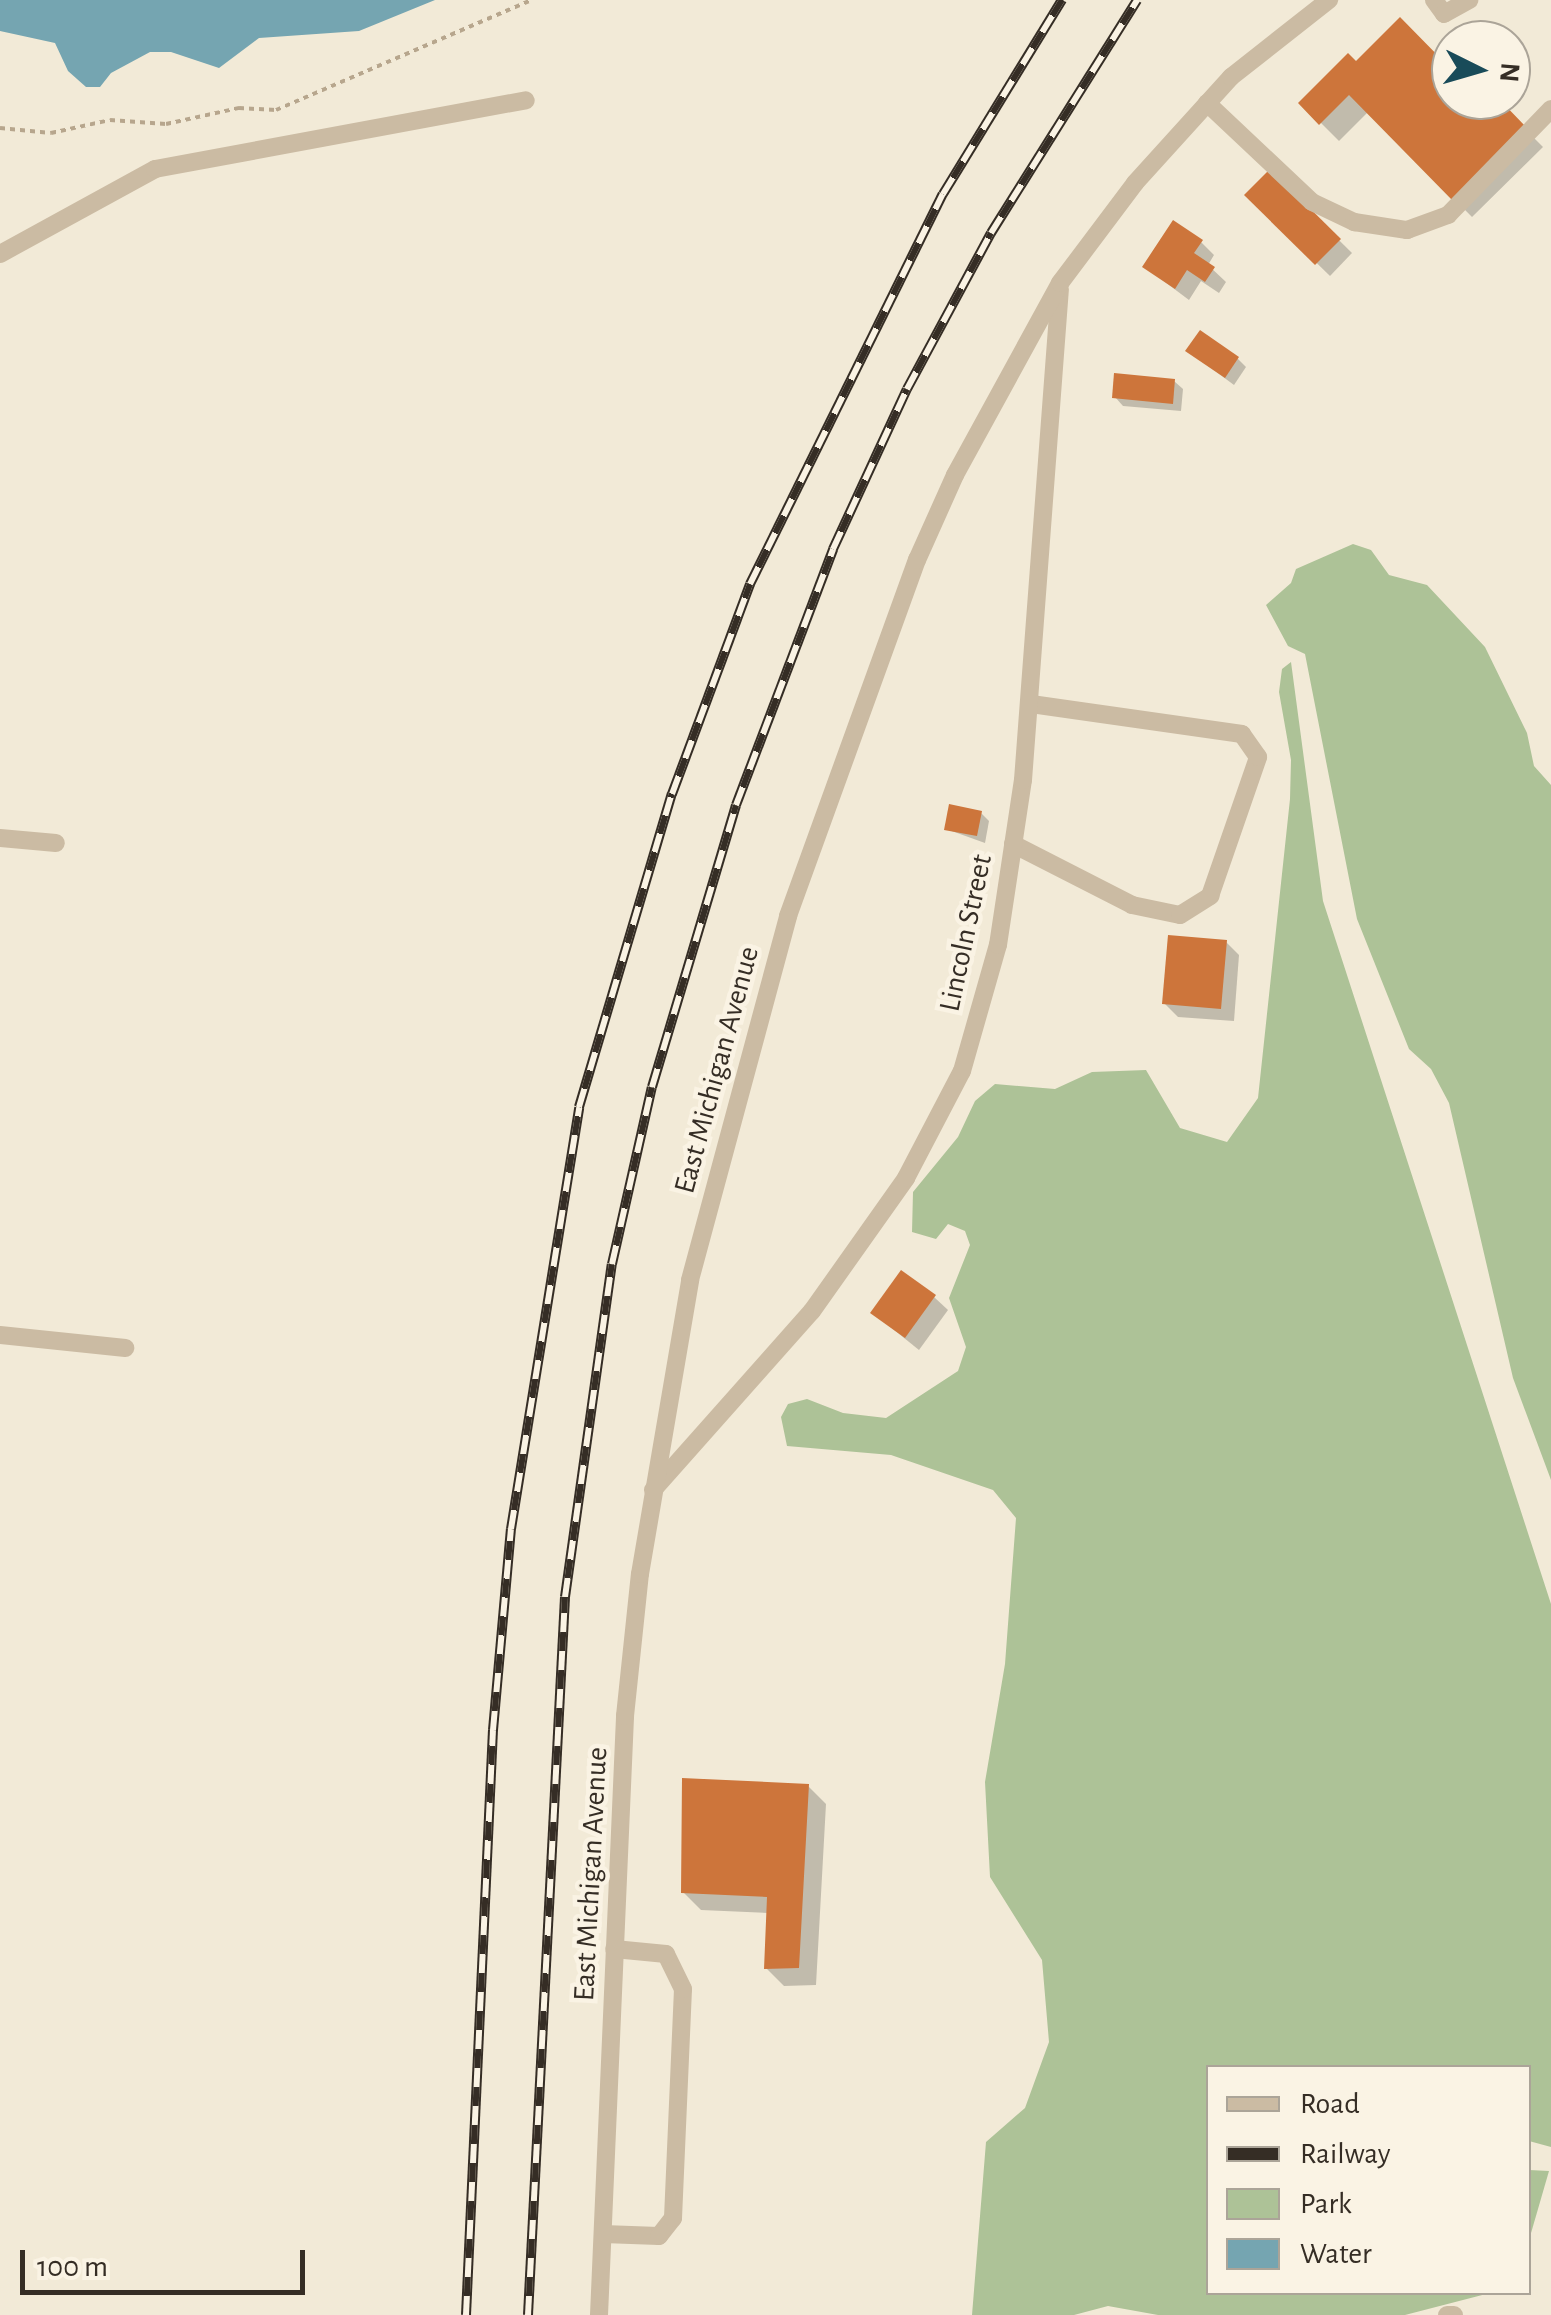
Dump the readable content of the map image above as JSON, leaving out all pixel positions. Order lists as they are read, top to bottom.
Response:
{
  "streets": {
    "street": ["Lincoln Street", "East Michigan Avenue"]
  },
  "crossings": [
    ["Lincoln Street", "East Michigan Avenue"]
  ],
  "legend": [
    "Road",
    "Railway",
    "Park",
    "Water"
  ],
  "scale_bar": "100 m",
  "north": "right"
}
